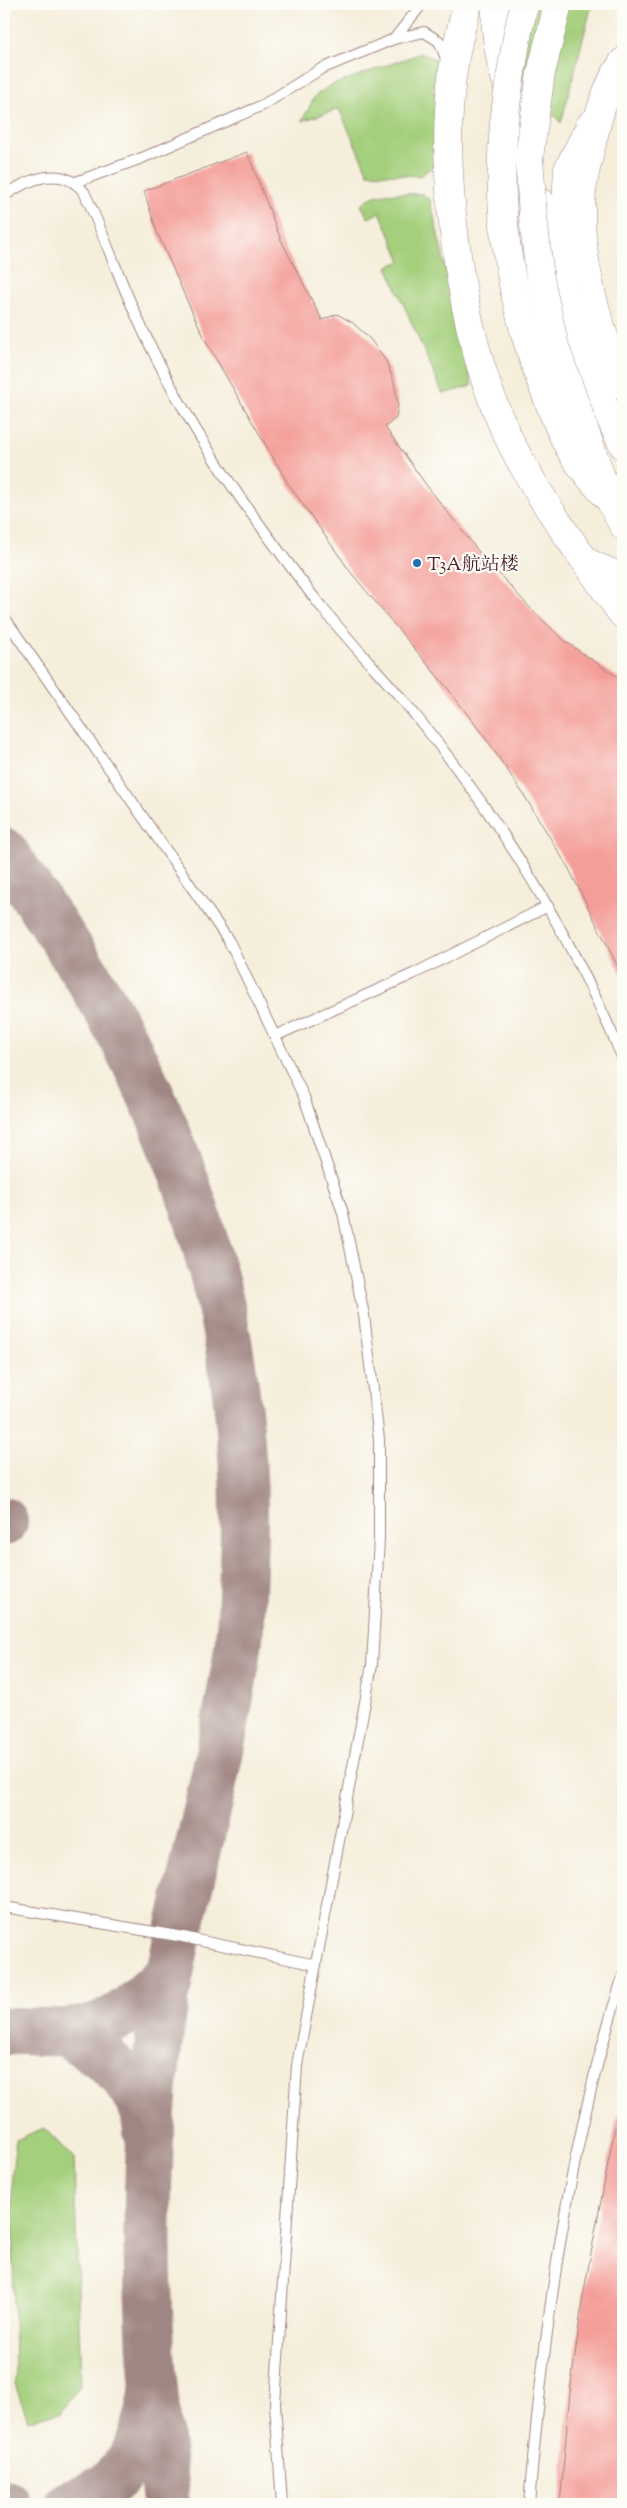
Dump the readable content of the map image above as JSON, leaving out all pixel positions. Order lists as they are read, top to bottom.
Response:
{
  "places": ["T3A航站楼"]
}
